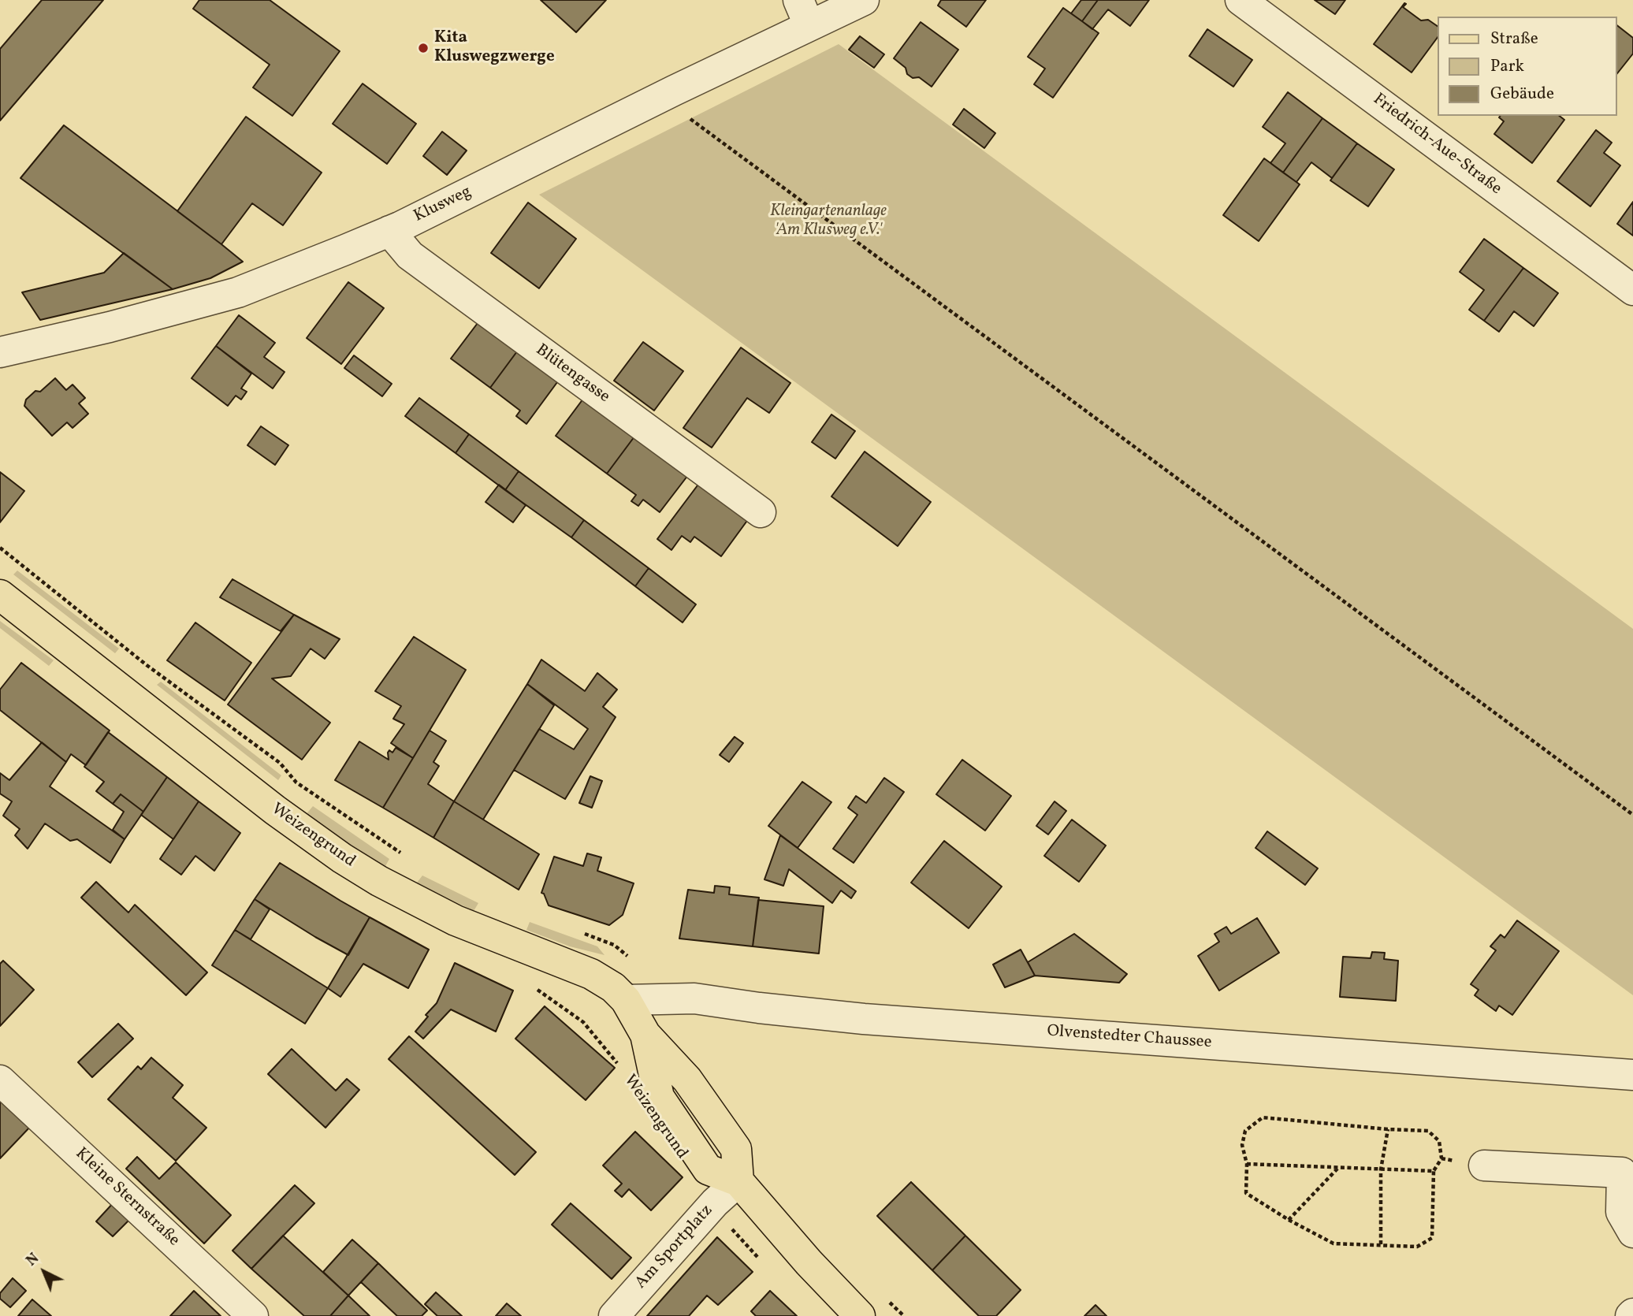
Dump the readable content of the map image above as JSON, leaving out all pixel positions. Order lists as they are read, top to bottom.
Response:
{
  "streets": {
    "main road": ["Weizengrund"],
    "street": [
      "Friedrich-Aue-Straße",
      "Klusweg",
      "Blütengasse",
      "Olvenstedter Chaussee",
      "Kleine Sternstraße",
      "Am Sportplatz"
    ]
  },
  "crossings": [
    ["Klusweg", "Blütengasse"],
    ["Weizengrund", "Olvenstedter Chaussee"],
    ["Weizengrund", "Am Sportplatz"]
  ],
  "parks": ["Kleingartenanlage 'Am Klusweg e.V.'"],
  "places": ["Kita Kluswegzwerge"],
  "legend": ["Straße", "Park", "Gebäude"],
  "north": "top left"
}
